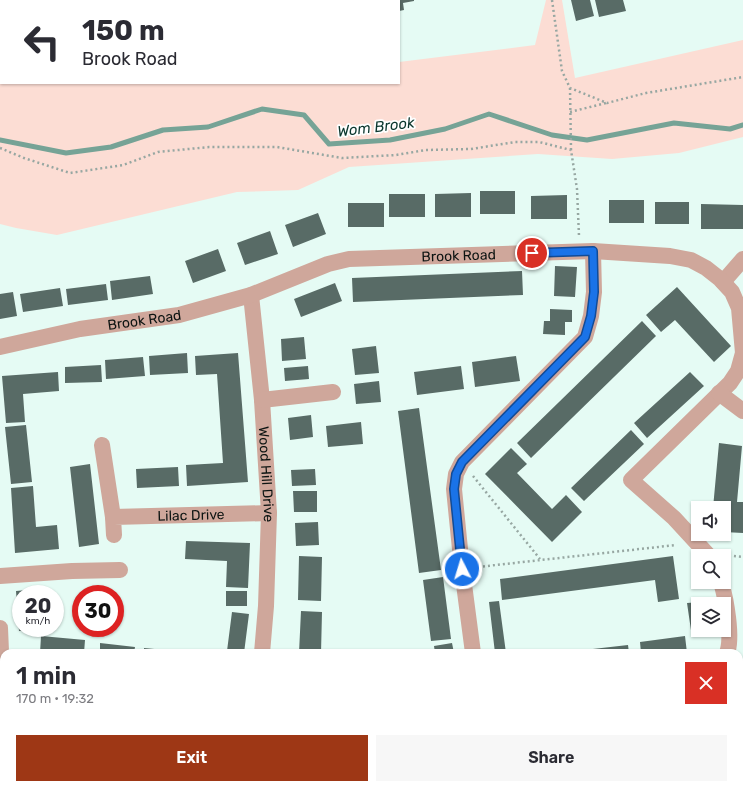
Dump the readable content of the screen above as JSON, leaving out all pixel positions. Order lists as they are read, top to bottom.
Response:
{
  "streets": {
    "street": ["Brook Road", "Wood Hill Drive", "Lilac Drive"]
  },
  "crossings": [
    ["Brook Road", "Wood Hill Drive"],
    ["Wood Hill Drive", "Lilac Drive"]
  ],
  "water": ["Wom Brook"],
  "page": {
    "turn": ["150 m", "Brook Road"],
    "speed": "20 km/h",
    "limit": "30",
    "heading": ["1 min", "170 m · 19:32"],
    "buttons": ["Exit", "Share"]
  }
}
